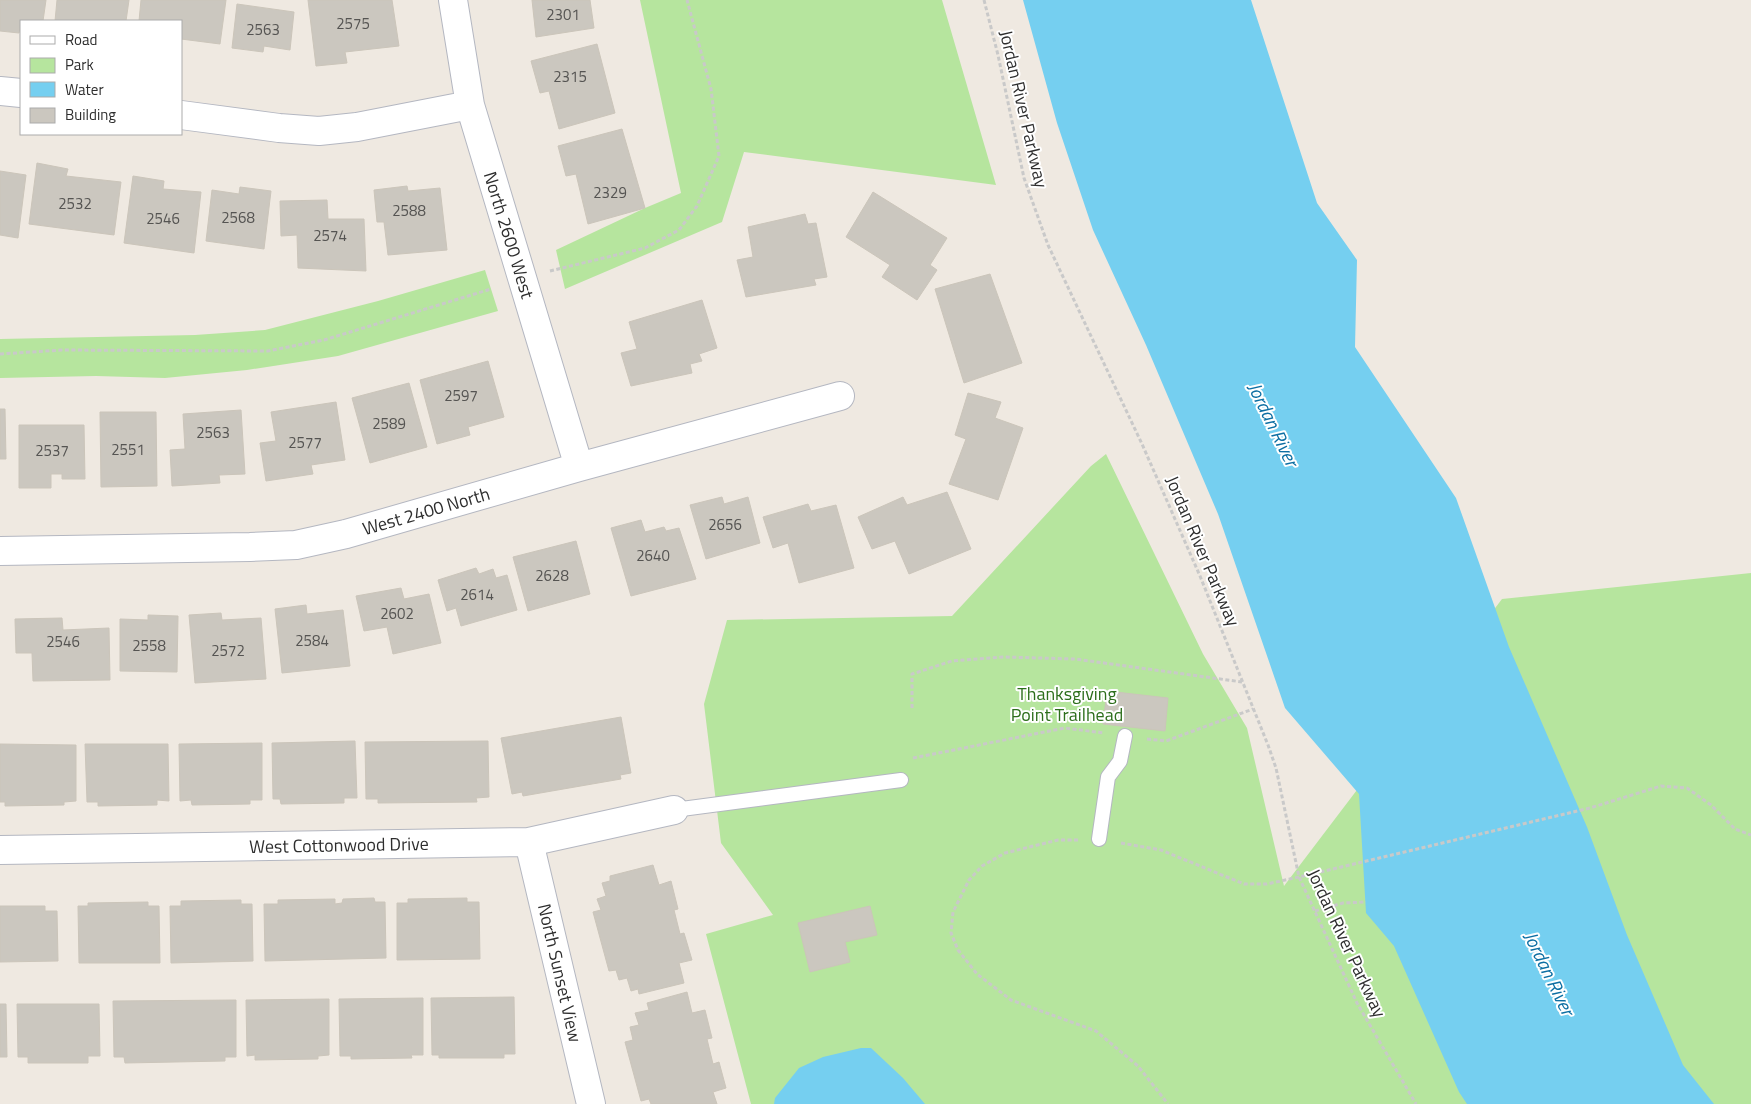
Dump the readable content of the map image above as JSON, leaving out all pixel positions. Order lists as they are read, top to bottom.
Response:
{
  "streets": {
    "street": [
      "North 2600 West",
      "West 2400 North",
      "West Cottonwood Drive",
      "North Sunset View"
    ],
    "path": ["Jordan River Parkway"]
  },
  "crossings": [
    ["North 2600 West", "West 2400 North"],
    ["West Cottonwood Drive", "North Sunset View"]
  ],
  "water": ["Jordan River"],
  "parks": ["Thanksgiving Point Trailhead"],
  "house_numbers": [
    "2301",
    "2575",
    "2563",
    "2315",
    "2329",
    "2532",
    "2588",
    "2568",
    "2546",
    "2574",
    "2597",
    "2589",
    "2563",
    "2577",
    "2551",
    "2537",
    "2656",
    "2640",
    "2628",
    "2614",
    "2602",
    "2584",
    "2546",
    "2558",
    "2572"
  ],
  "legend": [
    "Road",
    "Park",
    "Water",
    "Building"
  ]
}
